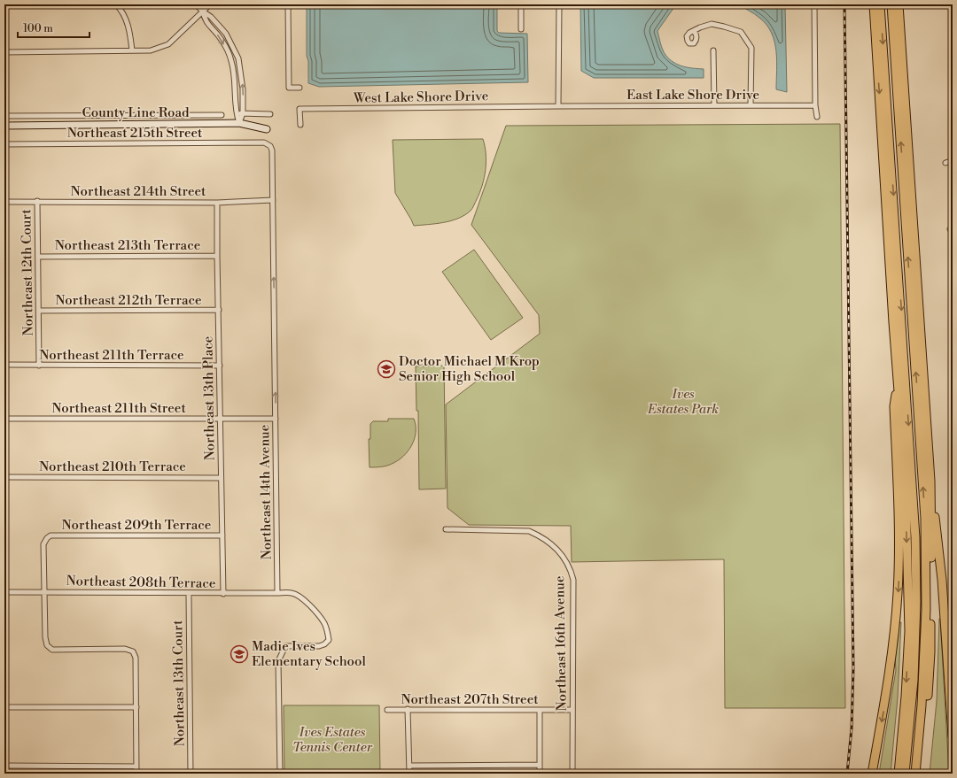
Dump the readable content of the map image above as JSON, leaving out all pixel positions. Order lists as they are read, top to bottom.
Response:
{
  "streets": {
    "street": [
      "East Lake Shore Drive",
      "West Lake Shore Drive",
      "County Line Road",
      "Northeast 215th Street",
      "Northeast 214th Street",
      "Northeast 213th Terrace",
      "Northeast 12th Court",
      "Northeast 212th Terrace",
      "Northeast 211th Terrace",
      "Northeast 13th Place",
      "Northeast 211th Street",
      "Northeast 210th Terrace",
      "Northeast 14th Avenue",
      "Northeast 209th Terrace",
      "Northeast 208th Terrace",
      "Northeast 16th Avenue",
      "Northeast 13th Court",
      "Northeast 207th Street"
    ]
  },
  "crossings": [
    ["East Lake Shore Drive", "West Lake Shore Drive"],
    ["Northeast 215th Street", "Northeast 14th Avenue"],
    ["Northeast 214th Street", "Northeast 12th Court"],
    ["Northeast 214th Street", "Northeast 13th Place"],
    ["Northeast 214th Street", "Northeast 14th Avenue"],
    ["Northeast 213th Terrace", "Northeast 12th Court"],
    ["Northeast 213th Terrace", "Northeast 13th Place"],
    ["Northeast 12th Court", "Northeast 212th Terrace"],
    ["Northeast 12th Court", "Northeast 211th Terrace"],
    ["Northeast 212th Terrace", "Northeast 13th Place"],
    ["Northeast 211th Terrace", "Northeast 13th Place"],
    ["Northeast 13th Place", "Northeast 211th Street"],
    ["Northeast 13th Place", "Northeast 210th Terrace"],
    ["Northeast 13th Place", "Northeast 209th Terrace"],
    ["Northeast 13th Place", "Northeast 208th Terrace"],
    ["Northeast 211th Street", "Northeast 14th Avenue"],
    ["Northeast 14th Avenue", "Northeast 208th Terrace"],
    ["Northeast 209th Terrace", "Northeast 208th Terrace"],
    ["Northeast 208th Terrace", "Northeast 13th Court"],
    ["Northeast 16th Avenue", "Northeast 207th Street"]
  ],
  "one_way": ["Northeast 14th Avenue"],
  "parks": ["Ives Estates Park", "Ives Estates Tennis Center"],
  "places": {
    "school or university": ["Doctor Michael M Krop Senior High School", "Madie Ives Elementary School"]
  },
  "scale_bar": "100 m"
}
